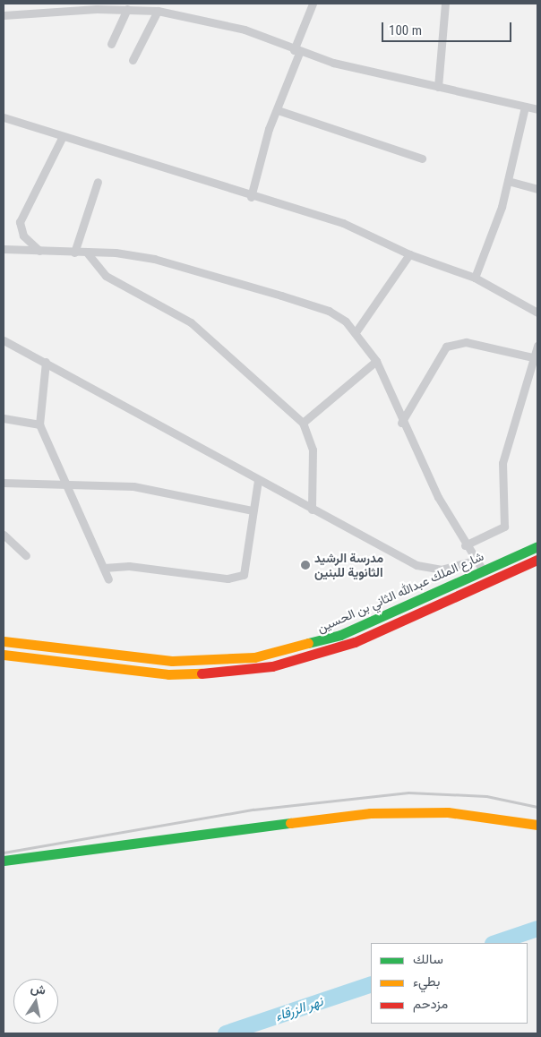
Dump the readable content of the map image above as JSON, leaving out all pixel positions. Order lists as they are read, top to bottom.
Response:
{
  "streets": {
    "main road": ["شارع الملك عبدالله الثاني بن الحسين"]
  },
  "water": ["نهر الزرقاء"],
  "places": ["مدرسة الرشيد الثانوية للبنين"],
  "legend": ["سالك", "بطيء", "مزدحم"],
  "scale_bar": "100 m",
  "north": "top"
}
